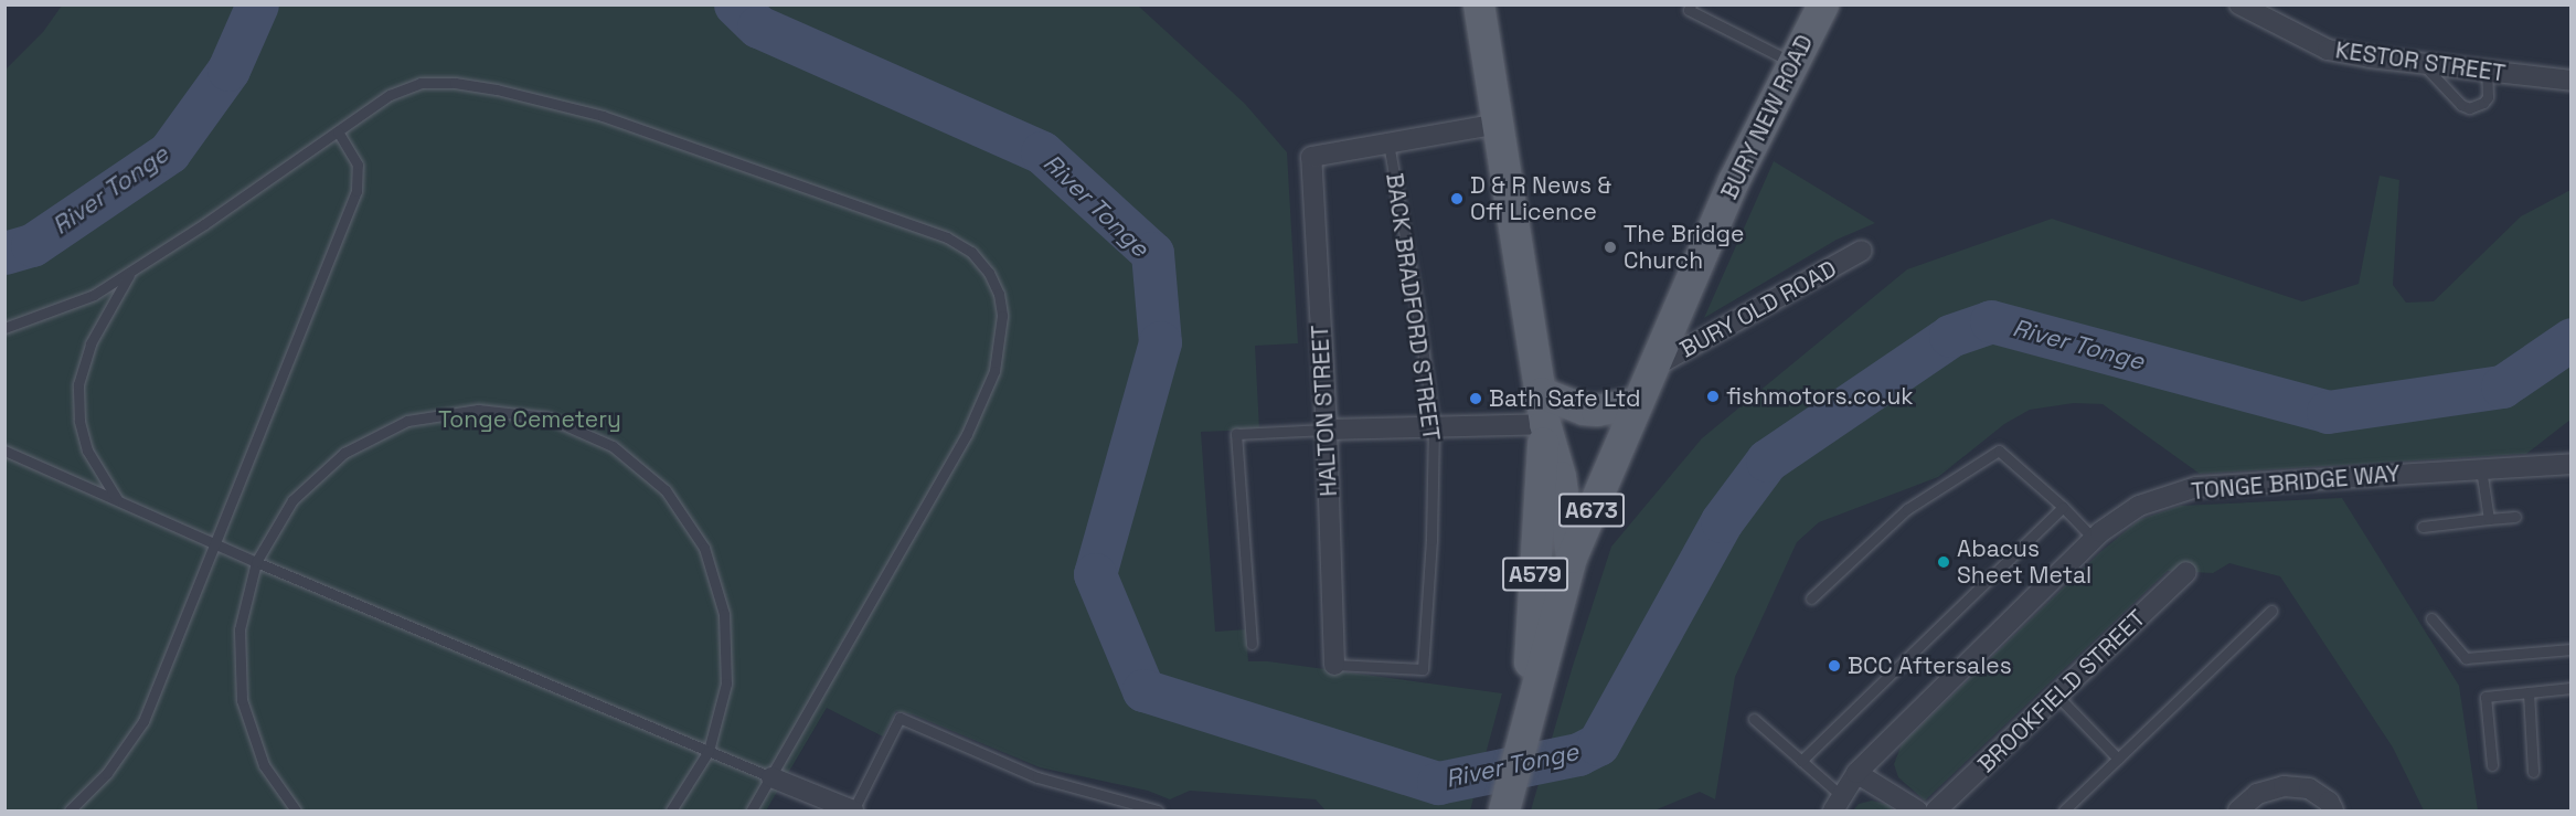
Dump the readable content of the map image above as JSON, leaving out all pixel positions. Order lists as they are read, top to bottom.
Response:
{
  "streets": {
    "main road": ["BURY NEW ROAD", "A673", "A579"],
    "street": [
      "KESTOR STREET",
      "BURY OLD ROAD",
      "HALTON STREET",
      "TONGE BRIDGE WAY",
      "BROOKFIELD STREET"
    ],
    "lane": ["BACK BRADFORD STREET"]
  },
  "crossings": [
    ["BURY NEW ROAD", "BURY OLD ROAD"],
    ["BURY NEW ROAD", "A579"],
    ["BACK BRADFORD STREET", "HALTON STREET"]
  ],
  "water": ["River Tonge"],
  "parks": ["Tonge Cemetery"],
  "places": [
    "D & R News & Off Licence",
    "The Bridge Church",
    "fishmotors.co.uk",
    "Bath Safe Ltd",
    "Abacus Sheet Metal",
    "BCC Aftersales"
  ]
}
